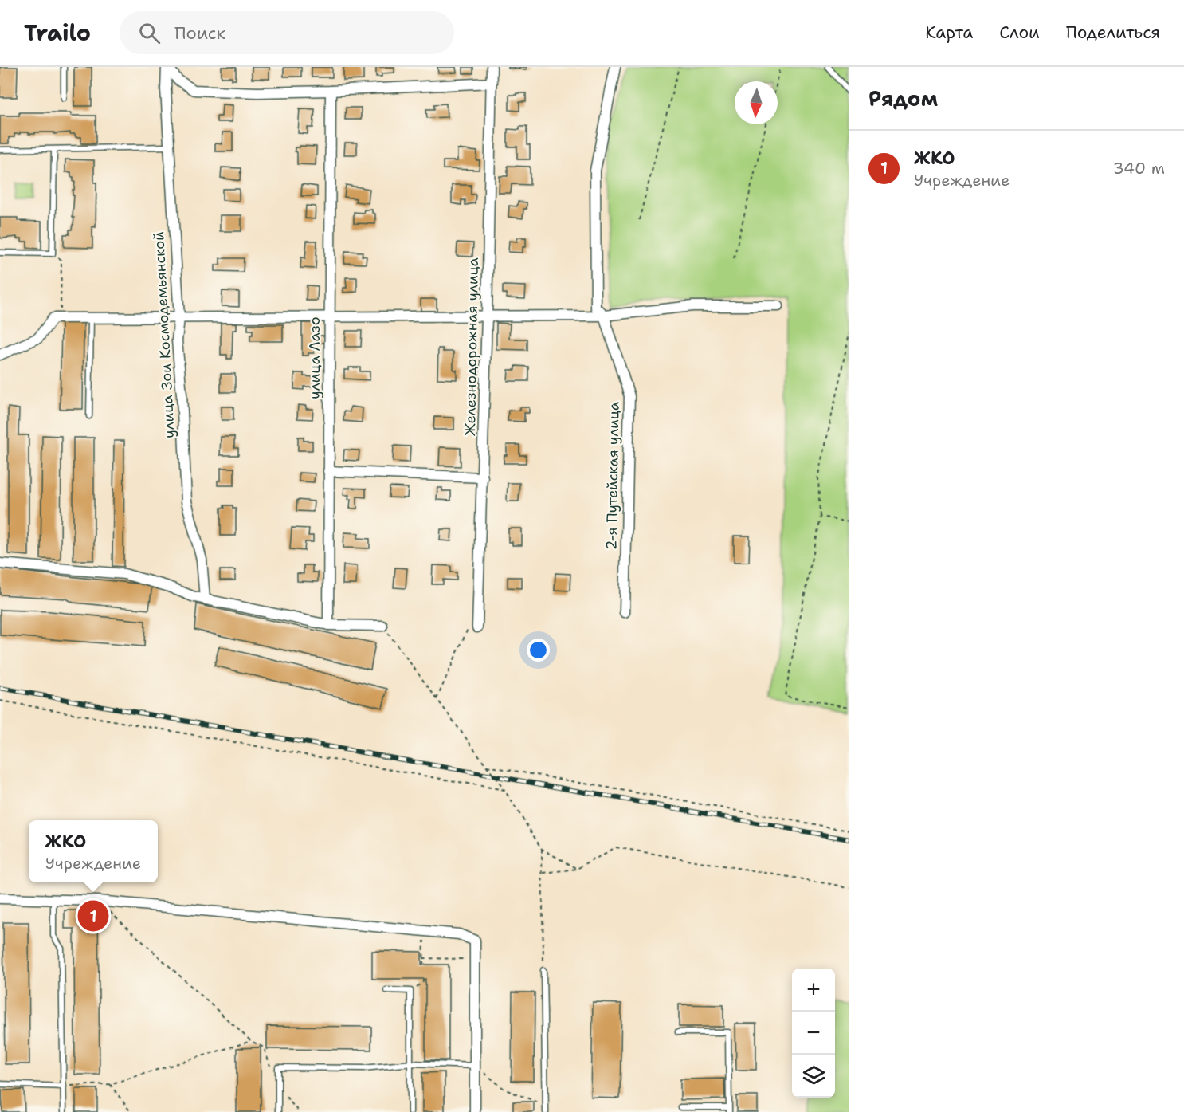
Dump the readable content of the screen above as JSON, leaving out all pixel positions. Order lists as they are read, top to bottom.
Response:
{
  "streets": {
    "street": [
      "улица Зои Космодемьянской",
      "Железнодорожная улица",
      "улица Лазо",
      "2-я Путейская улица"
    ]
  },
  "north": "bottom",
  "page": {
    "header": "Trailo",
    "search": "Поиск",
    "nav": ["Карта", "Слои", "Поделиться"],
    "heading": "Рядом",
    "list": [
      {
        "mark": "1",
        "name": "ЖКО",
        "note": "Учреждение",
        "value": "340 m"
      }
    ],
    "popup": ["ЖКО", "Учреждение"],
    "pins": "1",
    "map_buttons": ["+", "−"]
  }
}
